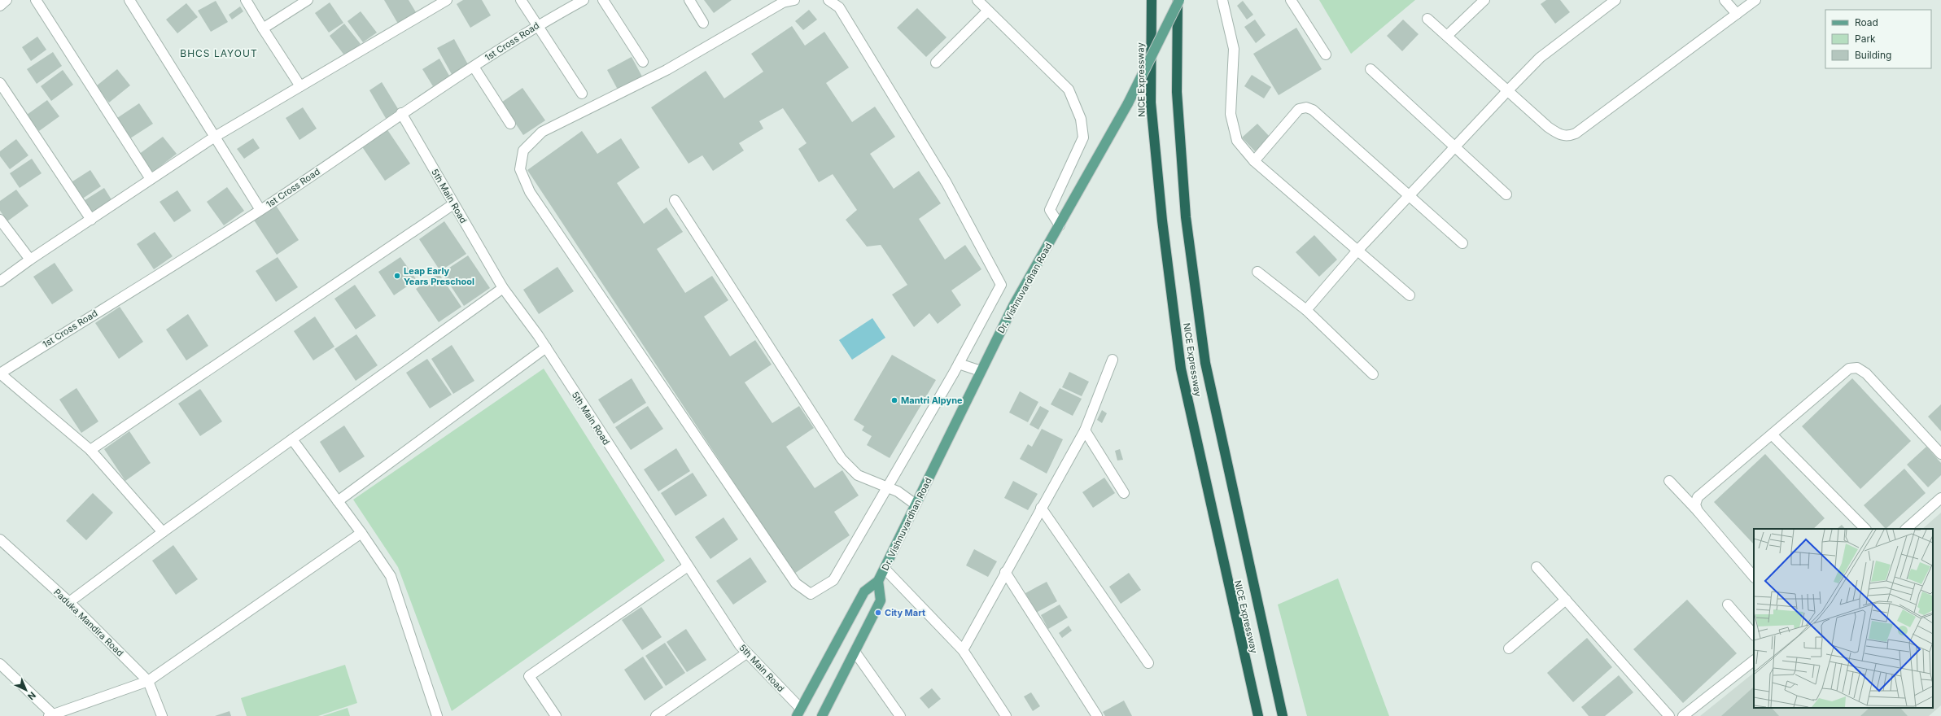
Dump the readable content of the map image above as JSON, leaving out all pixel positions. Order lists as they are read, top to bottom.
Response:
{
  "streets": {
    "highway": ["NICE Expressway"],
    "main road": ["Dr. Vishnuvardhan Road"],
    "street": ["1st Cross Road", "5th Main Road", "Paduka Mandira Road"]
  },
  "crossings": [
    ["1st Cross Road", "5th Main Road"],
    ["NICE Expressway", "Dr. Vishnuvardhan Road"],
    ["5th Main Road", "Dr. Vishnuvardhan Road"]
  ],
  "districts": ["BHCS LAYOUT"],
  "places": ["Leap Early Years Preschool", "Mantri Alpyne", "City Mart"],
  "legend": ["Road", "Park", "Building"],
  "north": "bottom right"
}
